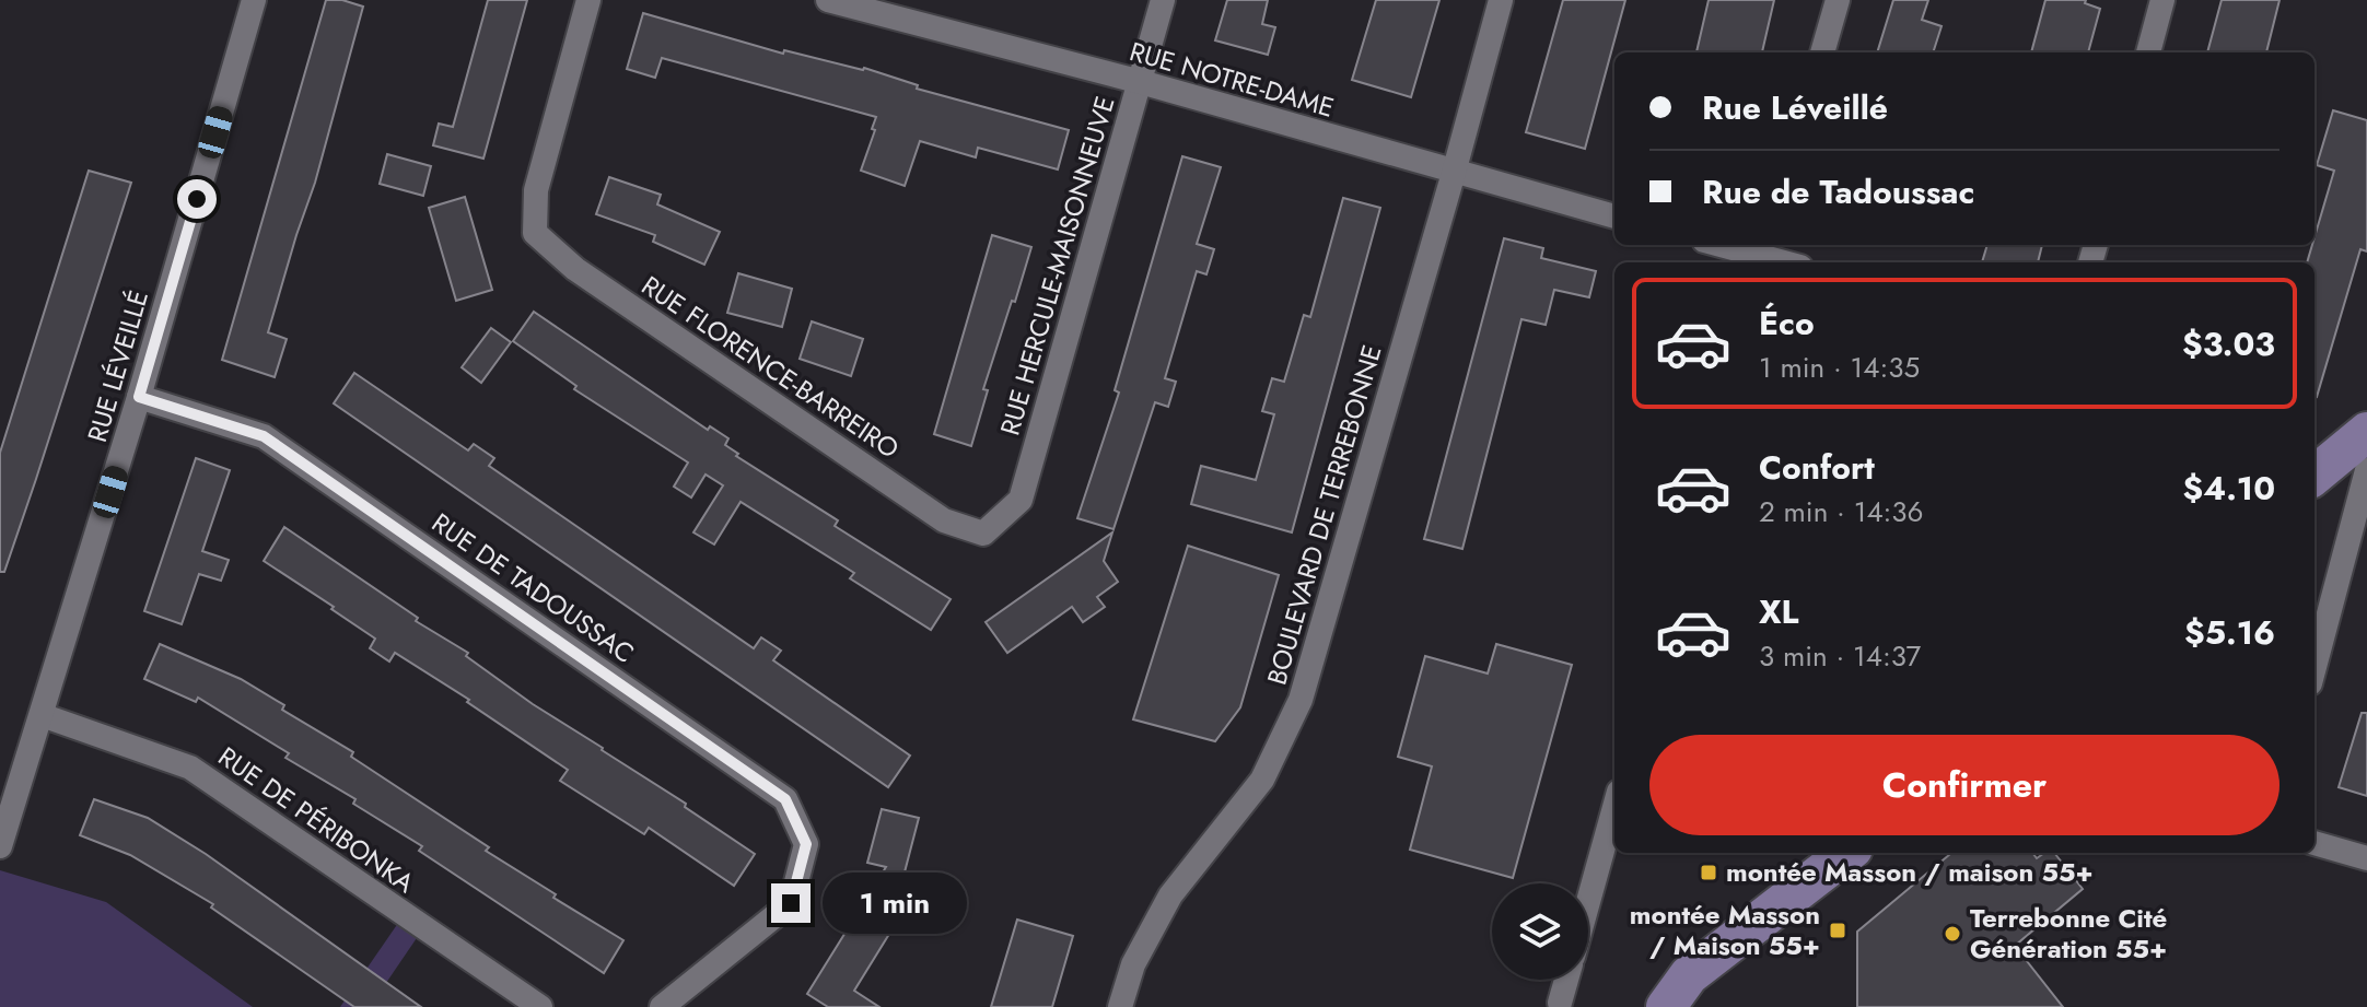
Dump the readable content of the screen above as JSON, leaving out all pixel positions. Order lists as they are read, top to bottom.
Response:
{
  "streets": {
    "street": [
      "RUE NOTRE-DAME",
      "RUE HERCULE-MAISONNEUVE",
      "RUE LÉVEILLÉ",
      "RUE FLORENCE-BARREIRO",
      "BOULEVARD DE TERREBONNE",
      "RUE DE TADOUSSAC",
      "RUE DE PÉRIBONKA"
    ]
  },
  "crossings": [
    ["RUE NOTRE-DAME", "RUE HERCULE-MAISONNEUVE"],
    ["RUE NOTRE-DAME", "BOULEVARD DE TERREBONNE"],
    ["RUE HERCULE-MAISONNEUVE", "RUE FLORENCE-BARREIRO"],
    ["RUE LÉVEILLÉ", "RUE DE TADOUSSAC"],
    ["RUE LÉVEILLÉ", "RUE DE PÉRIBONKA"]
  ],
  "places": {
    "transit": ["montée Masson / maison 55+", "montée Masson / Maison 55+"],
    "other": ["Terrebonne Cité Génération 55+"]
  },
  "page": {
    "banner": ["Rue Léveillé", "Rue de Tadoussac"],
    "list": [
      {
        "name": "Éco",
        "note": "1 min · 14:35",
        "value": "$3.03"
      },
      {
        "name": "Confort",
        "note": "2 min · 14:36",
        "value": "$4.10"
      },
      {
        "name": "XL",
        "note": "3 min · 14:37",
        "value": "$5.16"
      }
    ],
    "buttons": "Confirmer",
    "bubble": "1 min"
  }
}
